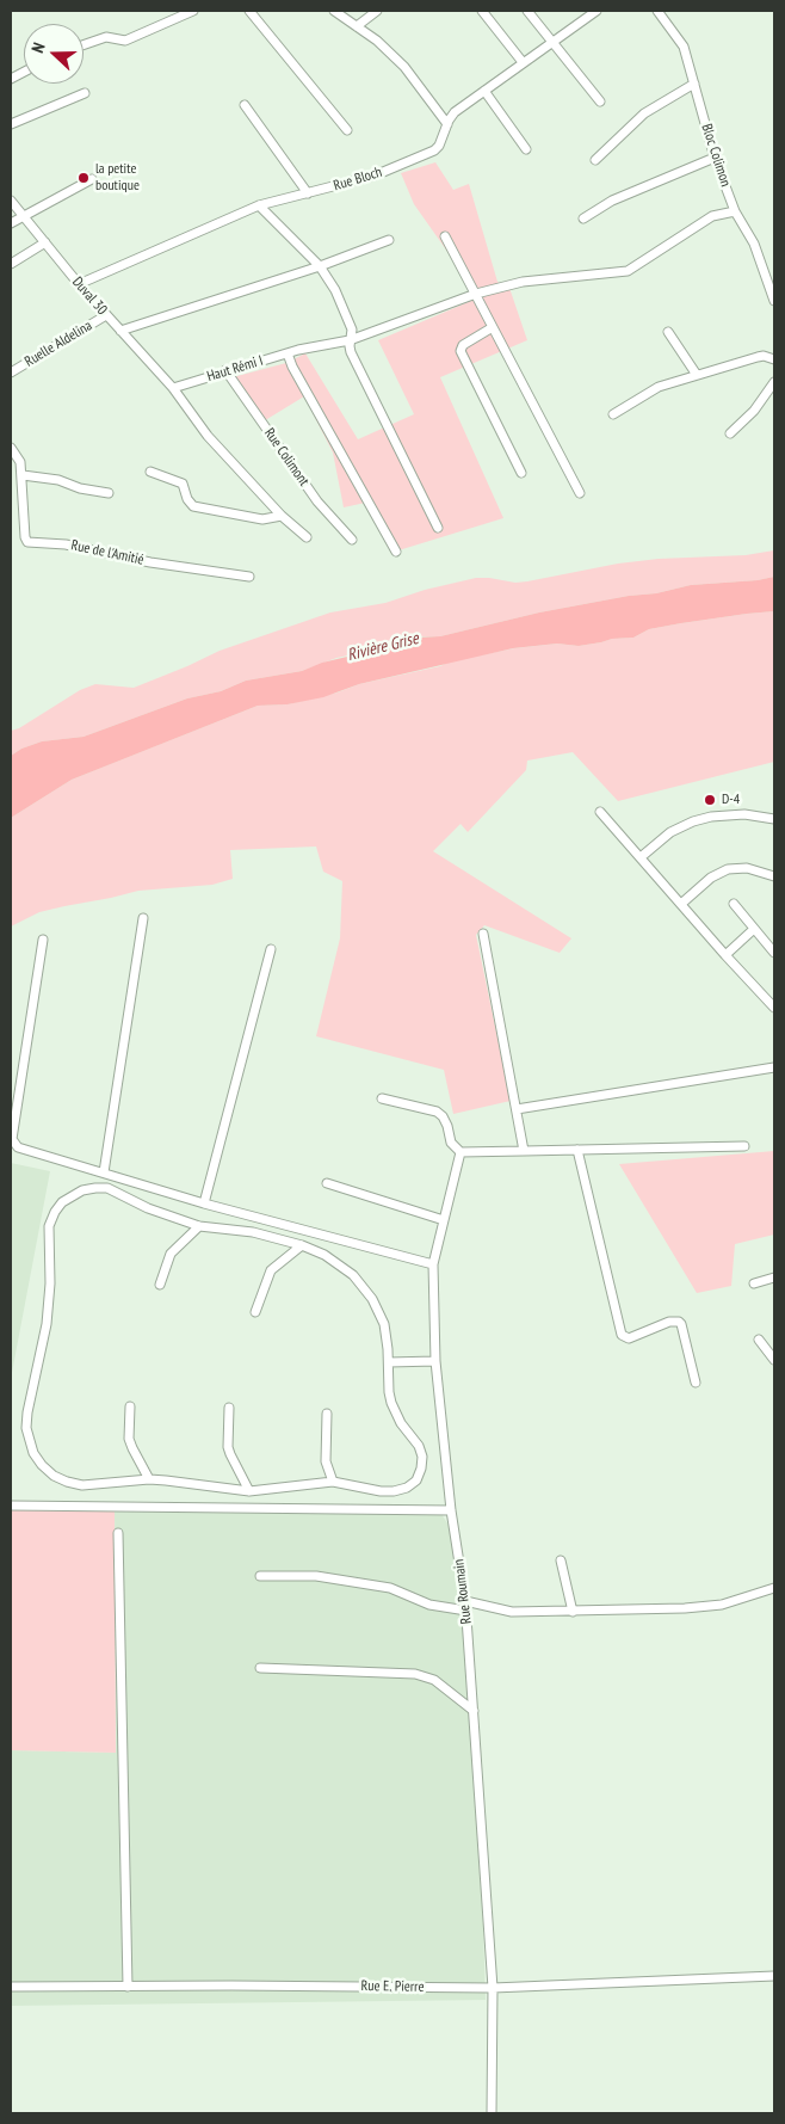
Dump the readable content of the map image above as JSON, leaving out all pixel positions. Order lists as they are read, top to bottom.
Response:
{
  "streets": {
    "street": [
      "Bloc Colimon",
      "Rue Bloch",
      "Duval 30",
      "Ruelle Aldelina",
      "Haut Rémi I",
      "Rue Colimont",
      "Rue de l'Amitié",
      "Rue Roumain",
      "Rue E. Pierre"
    ]
  },
  "crossings": [
    ["Bloc Colimon", "Haut Rémi I"],
    ["Rue Bloch", "Duval 30"],
    ["Duval 30", "Ruelle Aldelina"],
    ["Duval 30", "Haut Rémi I"],
    ["Haut Rémi I", "Rue Colimont"],
    ["Rue Roumain", "Rue E. Pierre"]
  ],
  "water": ["Rivière Grise"],
  "places": ["la petite boutique", "D-4"],
  "north": "left"
}
